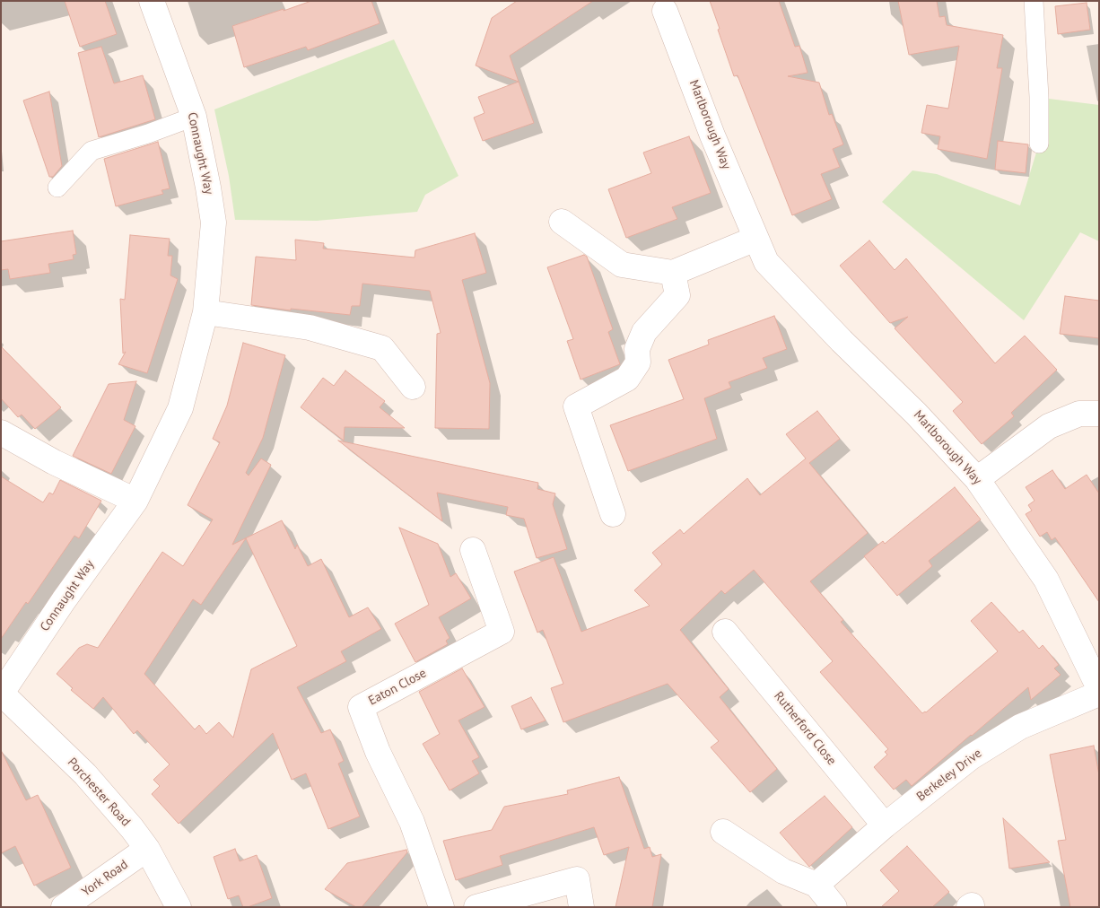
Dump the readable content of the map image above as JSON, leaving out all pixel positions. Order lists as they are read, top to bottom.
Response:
{
  "streets": {
    "street": [
      "Marlborough Way",
      "Connaught Way",
      "Eaton Close",
      "Rutherford Close",
      "Berkeley Drive",
      "Porchester Road",
      "York Road"
    ]
  },
  "crossings": [
    ["Connaught Way", "Porchester Road"],
    ["Rutherford Close", "Berkeley Drive"],
    ["Porchester Road", "York Road"]
  ]
}
